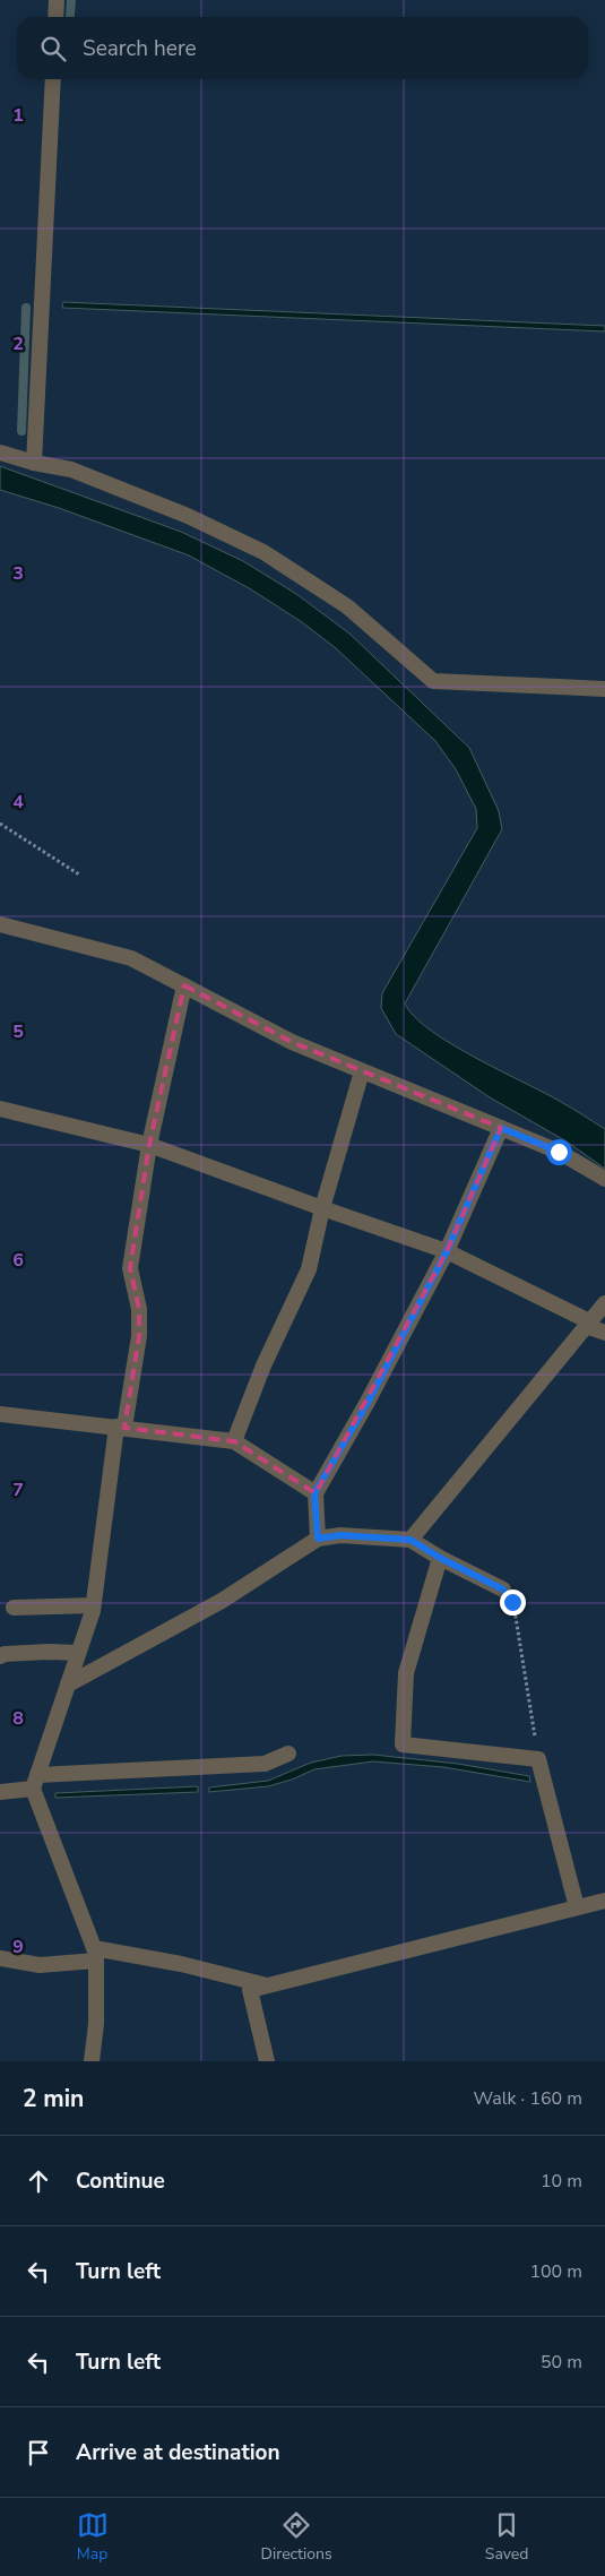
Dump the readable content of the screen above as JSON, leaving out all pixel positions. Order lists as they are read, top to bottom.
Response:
{
  "page": {
    "search": "Search here",
    "heading": ["2 min", "Walk · 160 m"],
    "list": [
      ["Continue", "10 m"],
      ["Turn left", "100 m"],
      ["Turn left", "50 m"],
      "Arrive at destination"
    ],
    "nav": ["Map", "Directions", "Saved"]
  },
  "grid": {
    "rows": [
      "1",
      "2",
      "3",
      "4",
      "5",
      "6",
      "7",
      "8",
      "9"
    ]
  }
}
